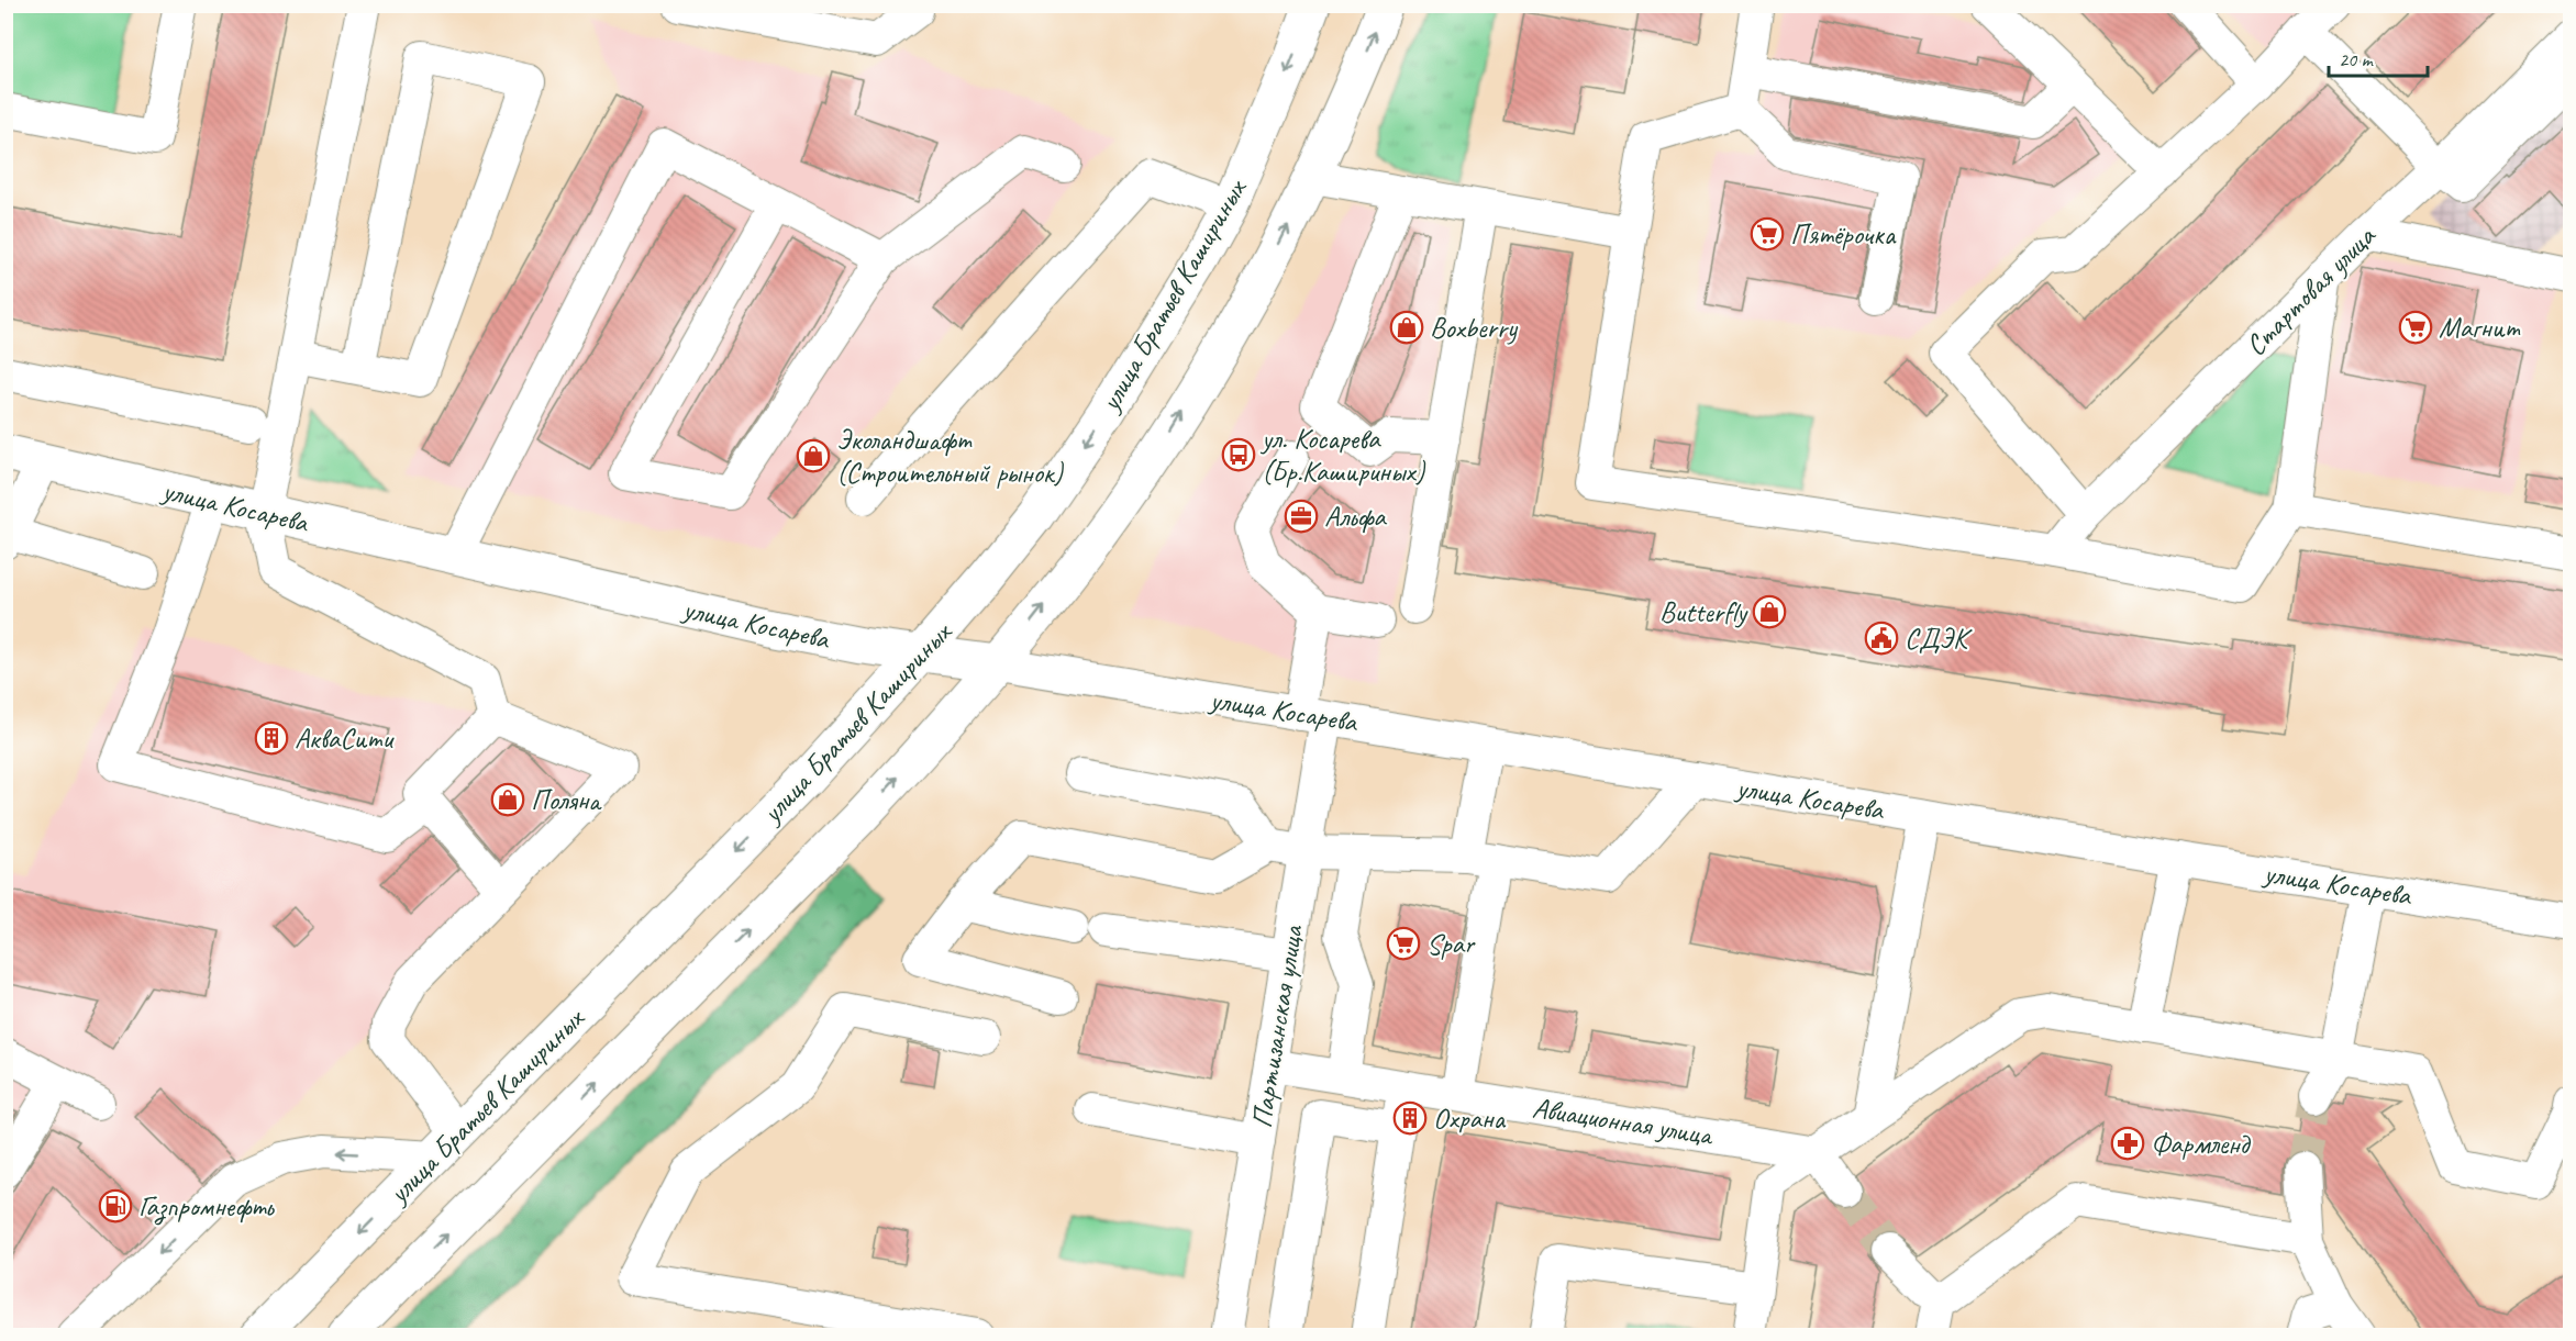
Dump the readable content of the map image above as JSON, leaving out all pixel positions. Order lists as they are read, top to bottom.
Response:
{
  "streets": {
    "main road": ["улица Братьев Кашириных", "улица Косарева"],
    "street": ["Стартовая улица", "Партизанская улица", "Авиационная улица"]
  },
  "crossings": [
    ["улица Братьев Кашириных", "улица Косарева"],
    ["улица Косарева", "Партизанская улица"],
    ["Партизанская улица", "Авиационная улица"]
  ],
  "places": {
    "supermarket": ["Пятёрочка", "Магнит", "Spar"],
    "shop": [
      "Boxberry",
      "Эколандшафт (Строительный рынок)",
      "Butterfly",
      "Поляна"
    ],
    "bus stop": ["ул. Косарева (Бр.Кашириных)"],
    "office": ["Альфа"],
    "public building": ["СДЭК"],
    "building": ["АкваСити", "Охрана"],
    "pharmacy": ["Фармленд"],
    "fuel station": ["Газпромнефть"]
  },
  "scale_bar": "20 m"
}
